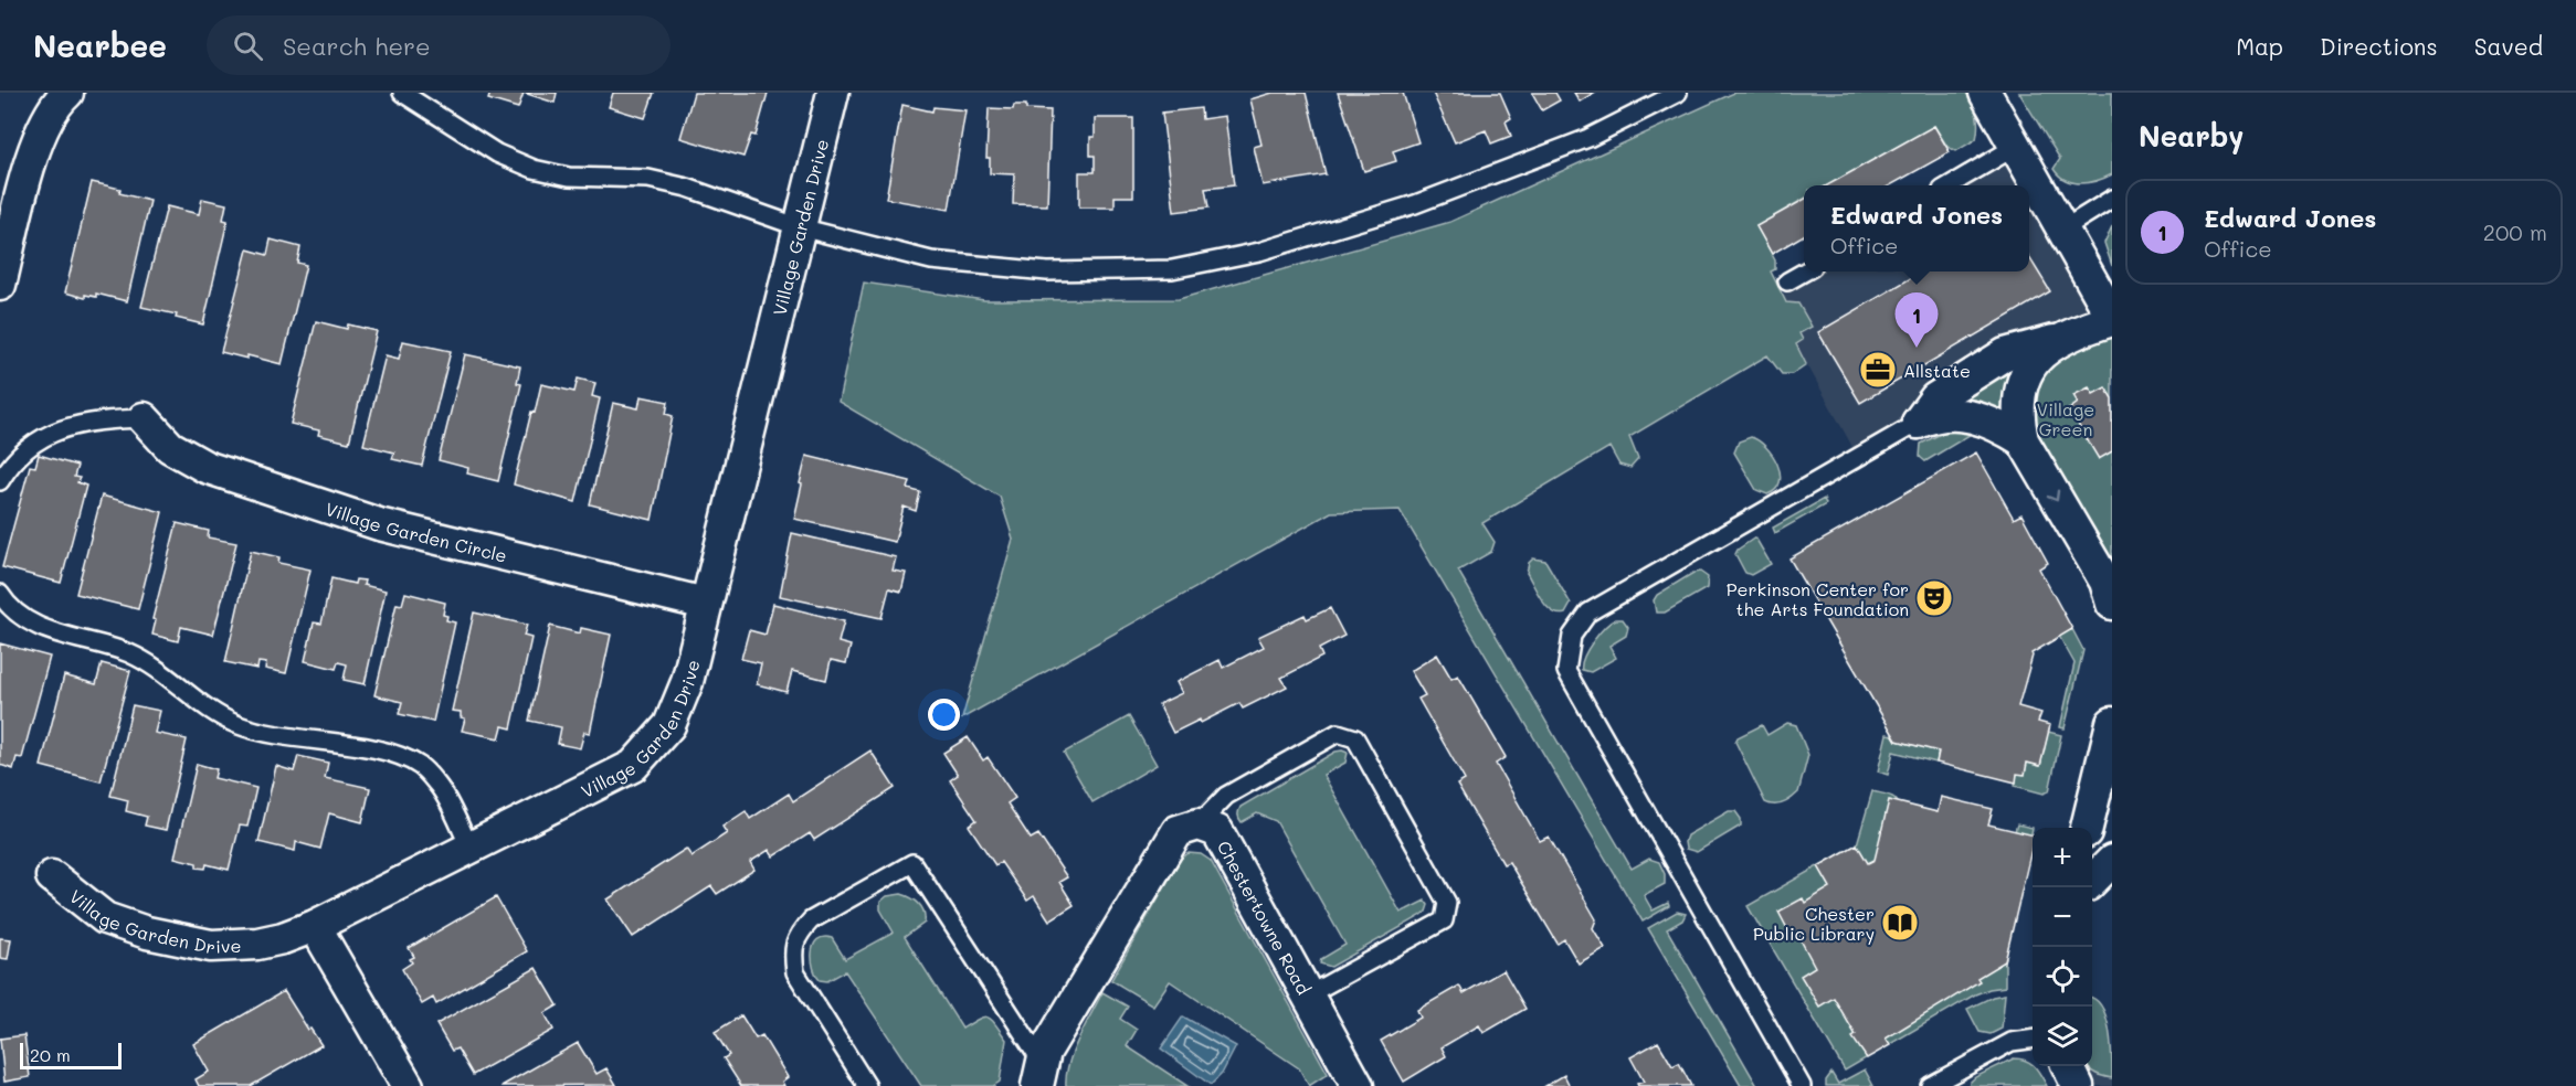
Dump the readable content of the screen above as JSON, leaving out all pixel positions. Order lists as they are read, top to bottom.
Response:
{
  "streets": {
    "street": ["Village Garden Drive", "Village Garden Circle", "Chestertowne Road"]
  },
  "crossings": [
    ["Village Garden Drive", "Village Garden Circle"]
  ],
  "parks": ["Village Green"],
  "places": {
    "office": ["Allstate"],
    "theatre": ["Perkinson Center for the Arts Foundation"],
    "library": ["Chester Public Library"]
  },
  "scale_bar": "20 m",
  "page": {
    "header": "Nearbee",
    "search": "Search here",
    "nav": ["Map", "Directions", "Saved"],
    "heading": "Nearby",
    "list": [
      {
        "mark": "1",
        "name": "Edward Jones",
        "note": "Office",
        "value": "200 m"
      }
    ],
    "popup": ["Edward Jones", "Office"],
    "pins": "1",
    "map_buttons": ["+", "−"],
    "scale": "20 m"
  }
}
